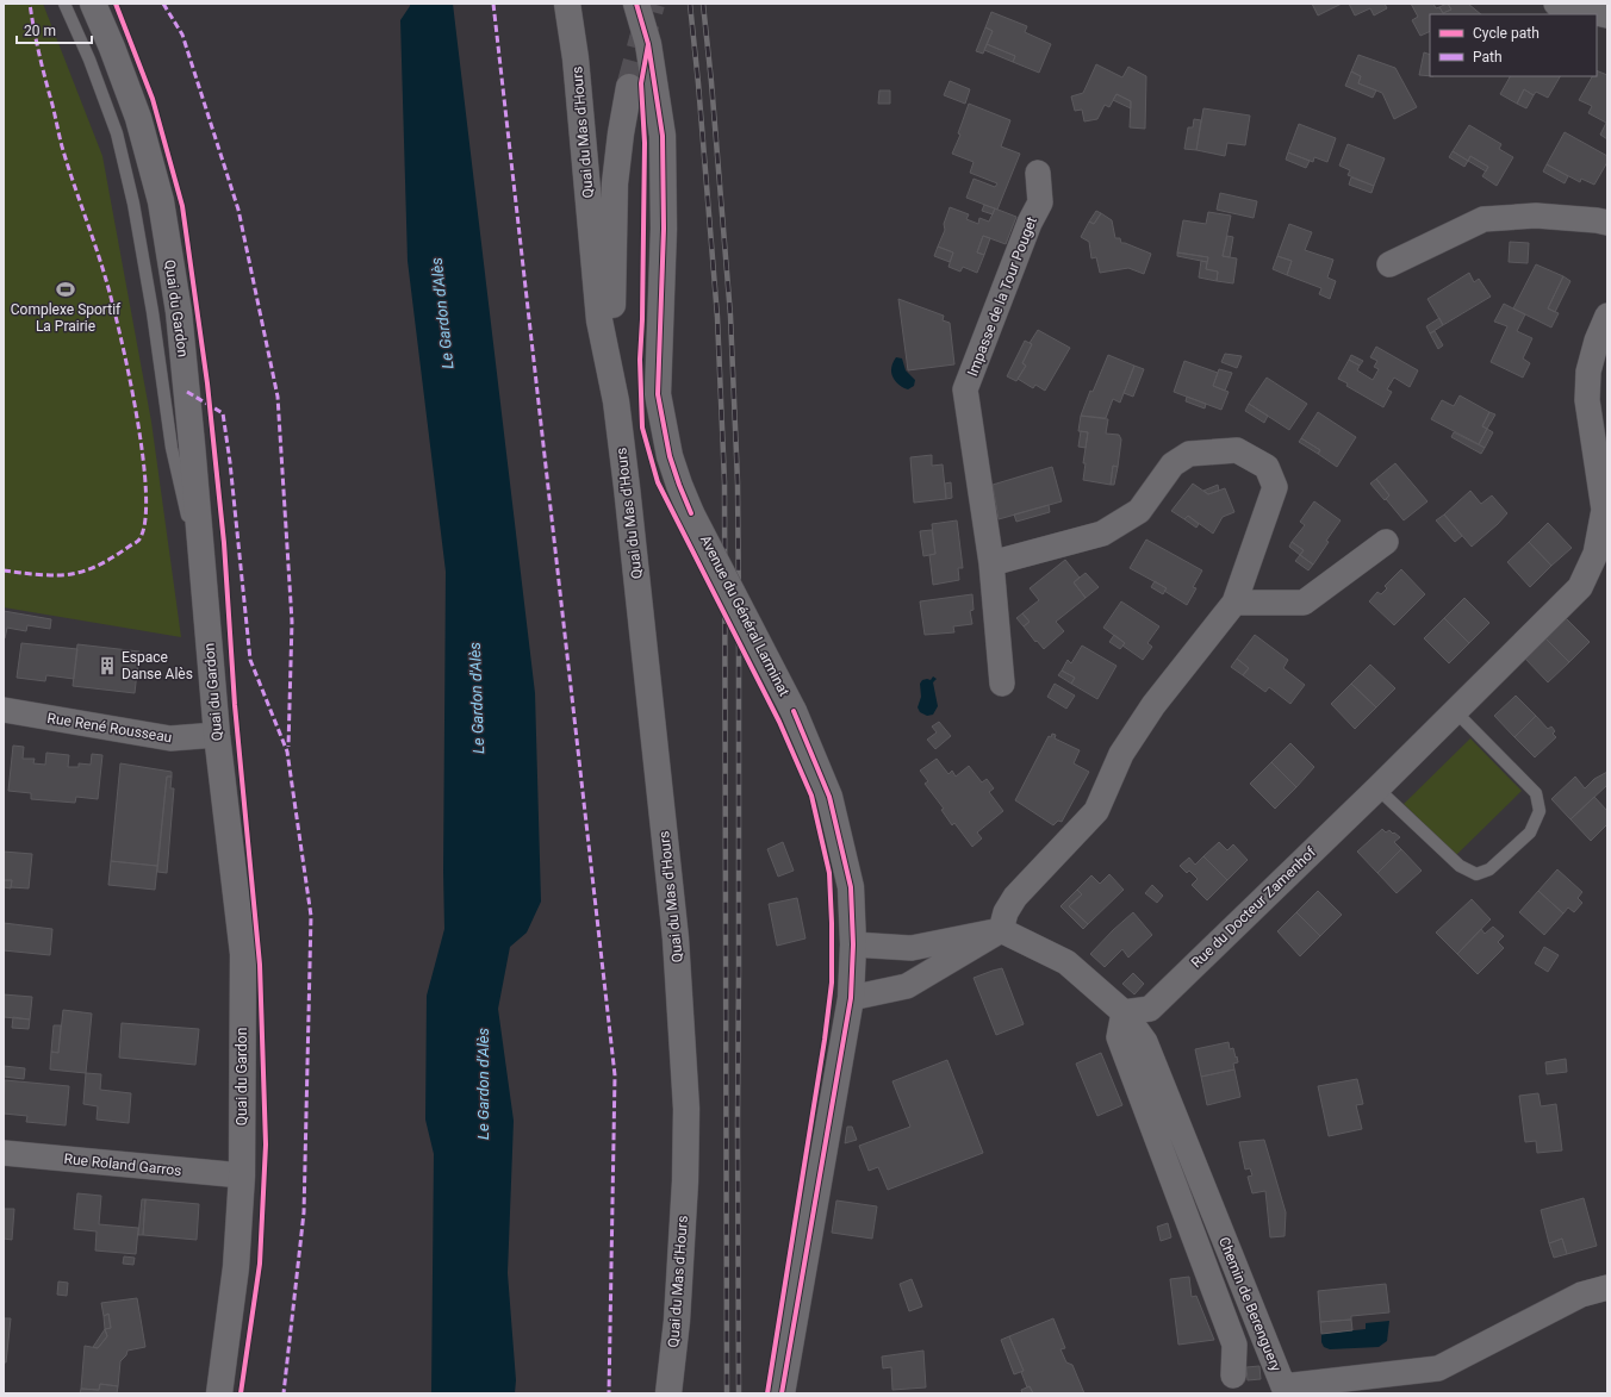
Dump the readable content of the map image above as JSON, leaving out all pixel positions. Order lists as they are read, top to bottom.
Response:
{
  "streets": {
    "main road": ["Quai du Mas d'Hours", "Quai du Gardon", "Avenue du Général Larminat"],
    "street": [
      "Impasse de la Tour Pouget",
      "Rue René Rousseau",
      "Rue du Docteur Zamenhof",
      "Rue Roland Garros",
      "Chemin de Berenguery"
    ]
  },
  "crossings": [
    ["Quai du Gardon", "Rue René Rousseau"],
    ["Quai du Gardon", "Rue Roland Garros"],
    ["Rue du Docteur Zamenhof", "Chemin de Berenguery"]
  ],
  "water": ["Le Gardon d'Alès"],
  "places": {
    "sports": ["Complexe Sportif La Prairie"],
    "building": ["Espace Danse Alès"]
  },
  "legend": ["Cycle path", "Path"],
  "scale_bar": "20 m"
}
